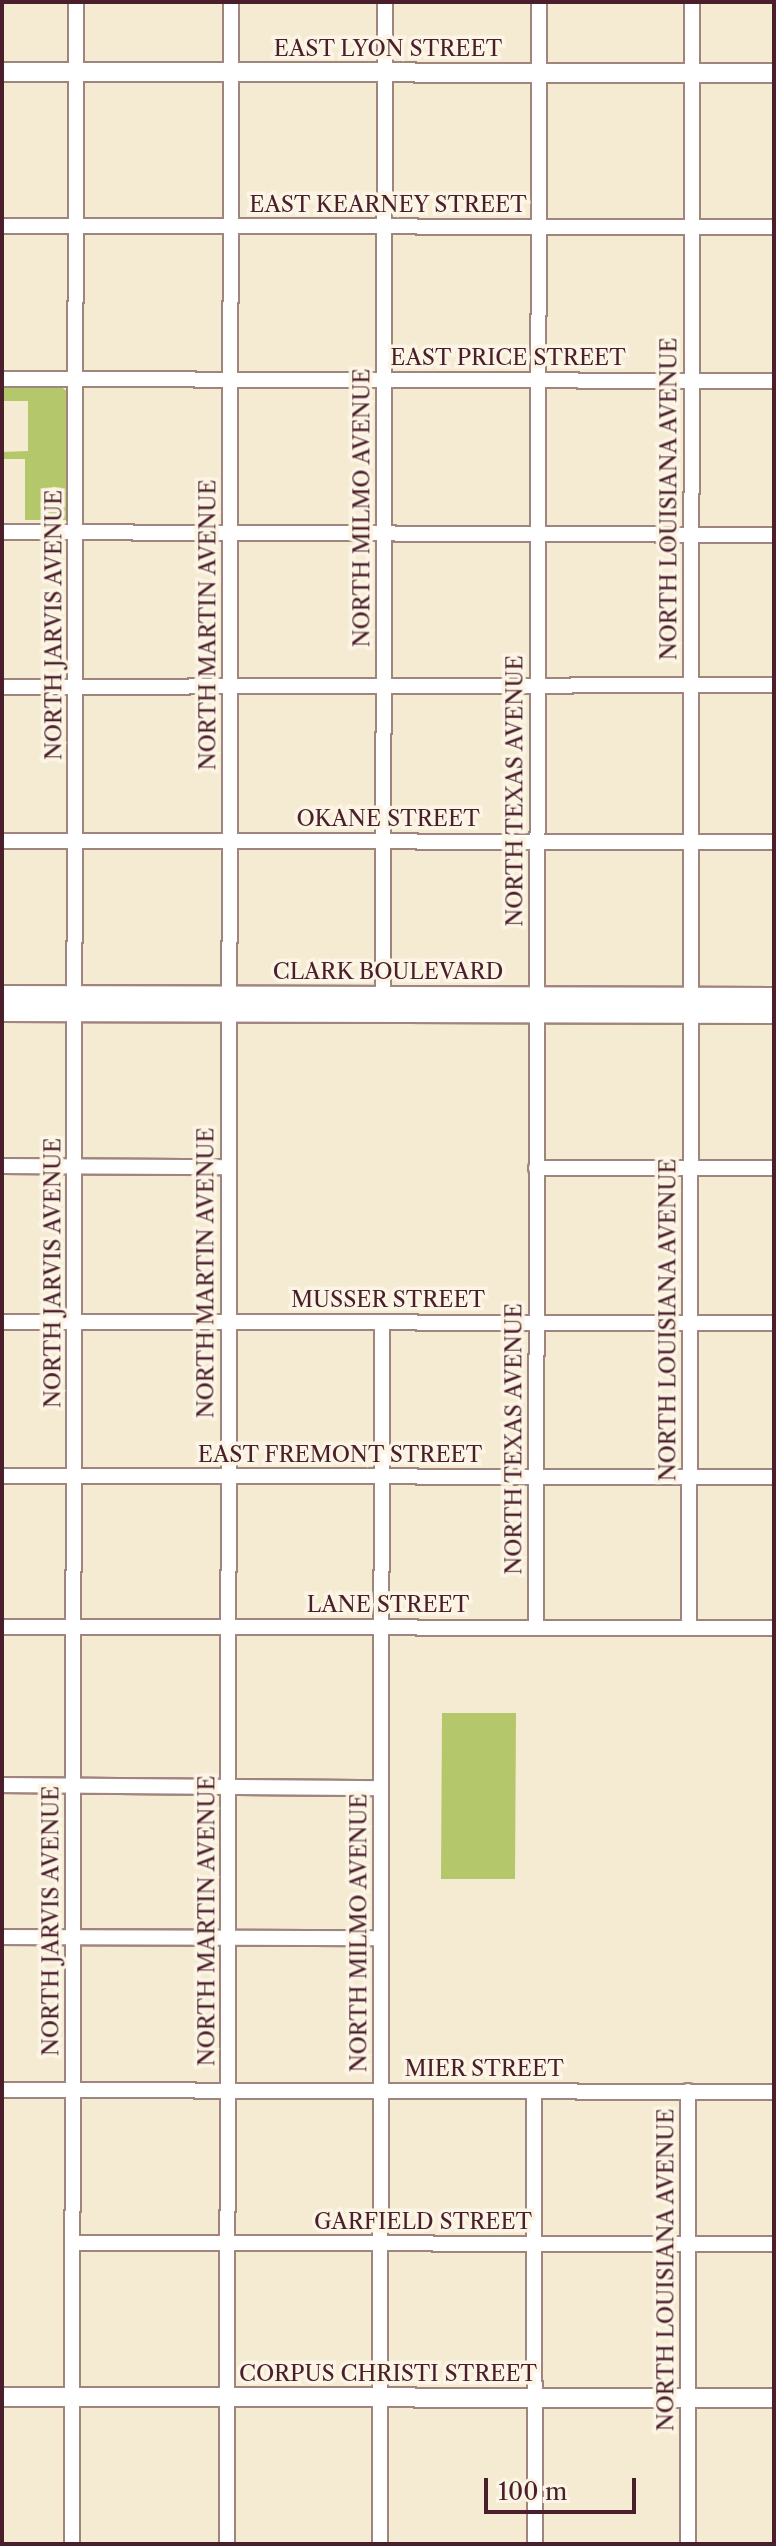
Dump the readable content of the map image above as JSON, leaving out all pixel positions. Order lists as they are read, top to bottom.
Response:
{
  "streets": {
    "main road": ["EAST LYON STREET", "CLARK BOULEVARD", "CORPUS CHRISTI STREET"],
    "street": [
      "EAST KEARNEY STREET",
      "EAST PRICE STREET",
      "NORTH LOUISIANA AVENUE",
      "NORTH MILMO AVENUE",
      "NORTH JARVIS AVENUE",
      "NORTH MARTIN AVENUE",
      "NORTH TEXAS AVENUE",
      "OKANE STREET",
      "MUSSER STREET",
      "EAST FREMONT STREET",
      "LANE STREET",
      "MIER STREET",
      "GARFIELD STREET"
    ]
  },
  "crossings": [
    ["EAST LYON STREET", "NORTH LOUISIANA AVENUE"],
    ["EAST LYON STREET", "NORTH MILMO AVENUE"],
    ["EAST LYON STREET", "NORTH JARVIS AVENUE"],
    ["EAST LYON STREET", "NORTH MARTIN AVENUE"],
    ["EAST LYON STREET", "NORTH TEXAS AVENUE"],
    ["EAST KEARNEY STREET", "NORTH LOUISIANA AVENUE"],
    ["EAST KEARNEY STREET", "NORTH MILMO AVENUE"],
    ["EAST KEARNEY STREET", "NORTH JARVIS AVENUE"],
    ["EAST KEARNEY STREET", "NORTH MARTIN AVENUE"],
    ["EAST KEARNEY STREET", "NORTH TEXAS AVENUE"],
    ["EAST PRICE STREET", "NORTH LOUISIANA AVENUE"],
    ["EAST PRICE STREET", "NORTH MILMO AVENUE"],
    ["EAST PRICE STREET", "NORTH JARVIS AVENUE"],
    ["EAST PRICE STREET", "NORTH MARTIN AVENUE"],
    ["EAST PRICE STREET", "NORTH TEXAS AVENUE"],
    ["NORTH LOUISIANA AVENUE", "OKANE STREET"],
    ["NORTH LOUISIANA AVENUE", "CLARK BOULEVARD"],
    ["NORTH LOUISIANA AVENUE", "MUSSER STREET"],
    ["NORTH LOUISIANA AVENUE", "EAST FREMONT STREET"],
    ["NORTH LOUISIANA AVENUE", "LANE STREET"],
    ["NORTH LOUISIANA AVENUE", "MIER STREET"],
    ["NORTH LOUISIANA AVENUE", "GARFIELD STREET"],
    ["NORTH LOUISIANA AVENUE", "CORPUS CHRISTI STREET"],
    ["NORTH MILMO AVENUE", "OKANE STREET"],
    ["NORTH MILMO AVENUE", "CLARK BOULEVARD"],
    ["NORTH MILMO AVENUE", "MUSSER STREET"],
    ["NORTH MILMO AVENUE", "EAST FREMONT STREET"],
    ["NORTH MILMO AVENUE", "LANE STREET"],
    ["NORTH MILMO AVENUE", "MIER STREET"],
    ["NORTH MILMO AVENUE", "GARFIELD STREET"],
    ["NORTH MILMO AVENUE", "CORPUS CHRISTI STREET"],
    ["NORTH JARVIS AVENUE", "OKANE STREET"],
    ["NORTH JARVIS AVENUE", "CLARK BOULEVARD"],
    ["NORTH JARVIS AVENUE", "MUSSER STREET"],
    ["NORTH JARVIS AVENUE", "EAST FREMONT STREET"],
    ["NORTH JARVIS AVENUE", "LANE STREET"],
    ["NORTH JARVIS AVENUE", "MIER STREET"],
    ["NORTH JARVIS AVENUE", "GARFIELD STREET"],
    ["NORTH JARVIS AVENUE", "CORPUS CHRISTI STREET"],
    ["NORTH MARTIN AVENUE", "OKANE STREET"],
    ["NORTH MARTIN AVENUE", "CLARK BOULEVARD"],
    ["NORTH MARTIN AVENUE", "MUSSER STREET"],
    ["NORTH MARTIN AVENUE", "EAST FREMONT STREET"],
    ["NORTH MARTIN AVENUE", "LANE STREET"],
    ["NORTH MARTIN AVENUE", "MIER STREET"],
    ["NORTH MARTIN AVENUE", "GARFIELD STREET"],
    ["NORTH MARTIN AVENUE", "CORPUS CHRISTI STREET"],
    ["NORTH TEXAS AVENUE", "OKANE STREET"],
    ["NORTH TEXAS AVENUE", "CLARK BOULEVARD"],
    ["NORTH TEXAS AVENUE", "MUSSER STREET"],
    ["NORTH TEXAS AVENUE", "EAST FREMONT STREET"],
    ["NORTH TEXAS AVENUE", "LANE STREET"]
  ],
  "scale_bar": "100 m"
}
